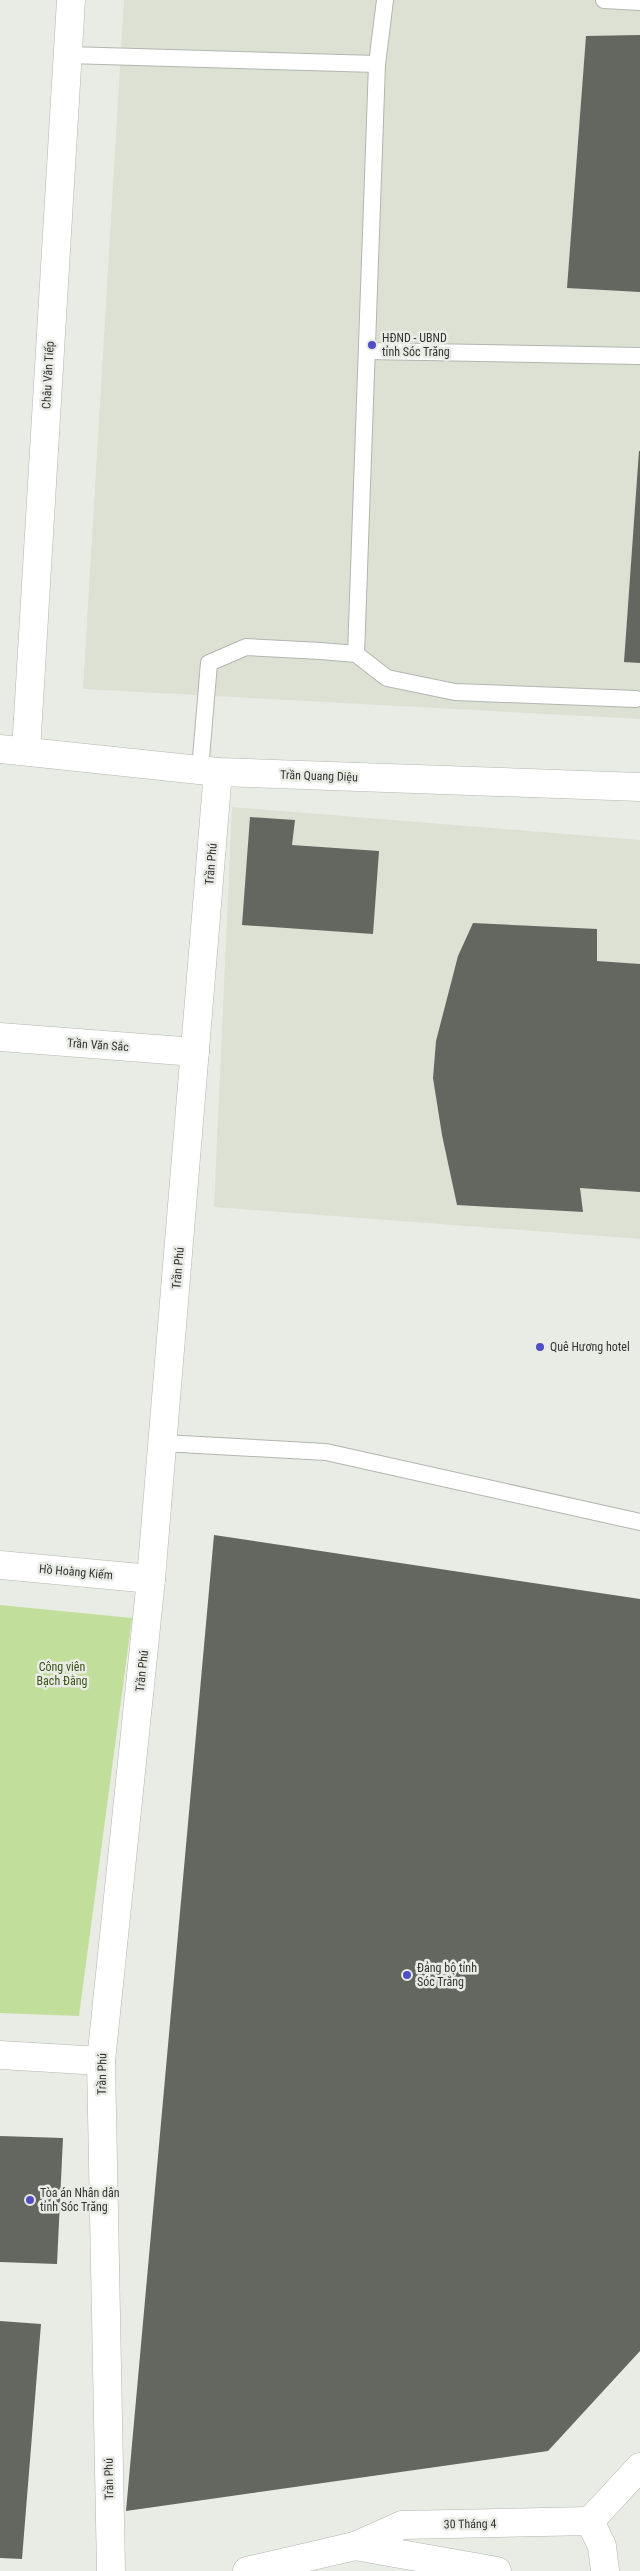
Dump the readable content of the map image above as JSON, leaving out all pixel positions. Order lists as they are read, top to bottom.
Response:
{
  "streets": {
    "street": [
      "Châu Văn Tiếp",
      "Trần Quang Diệu",
      "Trần Phú",
      "Trần Văn Sắc",
      "Hồ Hoàng Kiếm",
      "30 Tháng 4"
    ]
  },
  "crossings": [
    ["Châu Văn Tiếp", "Trần Quang Diệu"],
    ["Trần Quang Diệu", "Trần Phú"],
    ["Trần Phú", "Trần Văn Sắc"],
    ["Trần Phú", "Hồ Hoàng Kiếm"]
  ],
  "parks": ["Công viên Bạch Đằng"],
  "places": [
    "HĐND - UBND tỉnh Sóc Trăng",
    "Quê Hương hotel",
    "Đảng bộ tỉnh Sóc Trăng",
    "Tòa án Nhân dân tỉnh Sóc Trăng"
  ]
}
